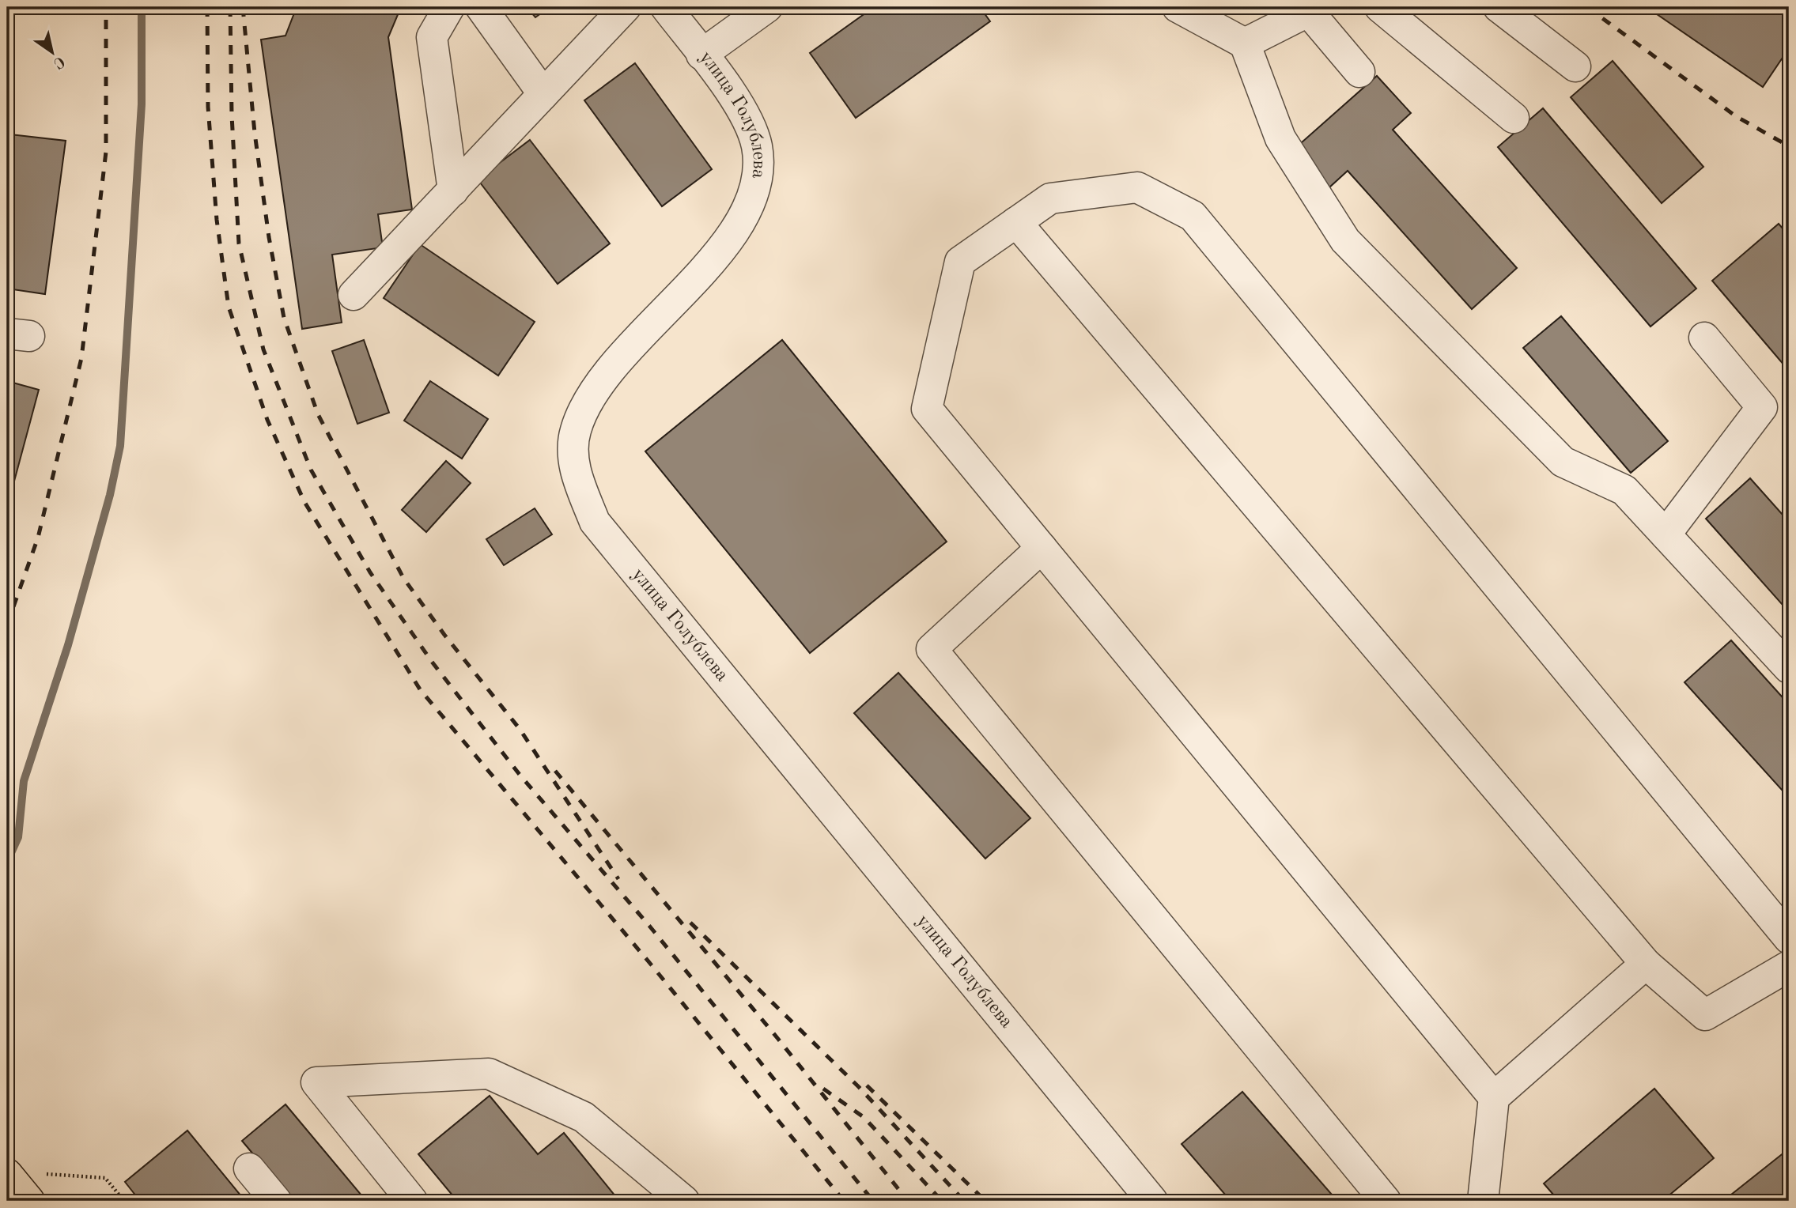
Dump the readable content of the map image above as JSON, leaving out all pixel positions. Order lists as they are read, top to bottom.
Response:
{
  "streets": {
    "street": ["улица Голублева"]
  },
  "north": "bottom right"
}
